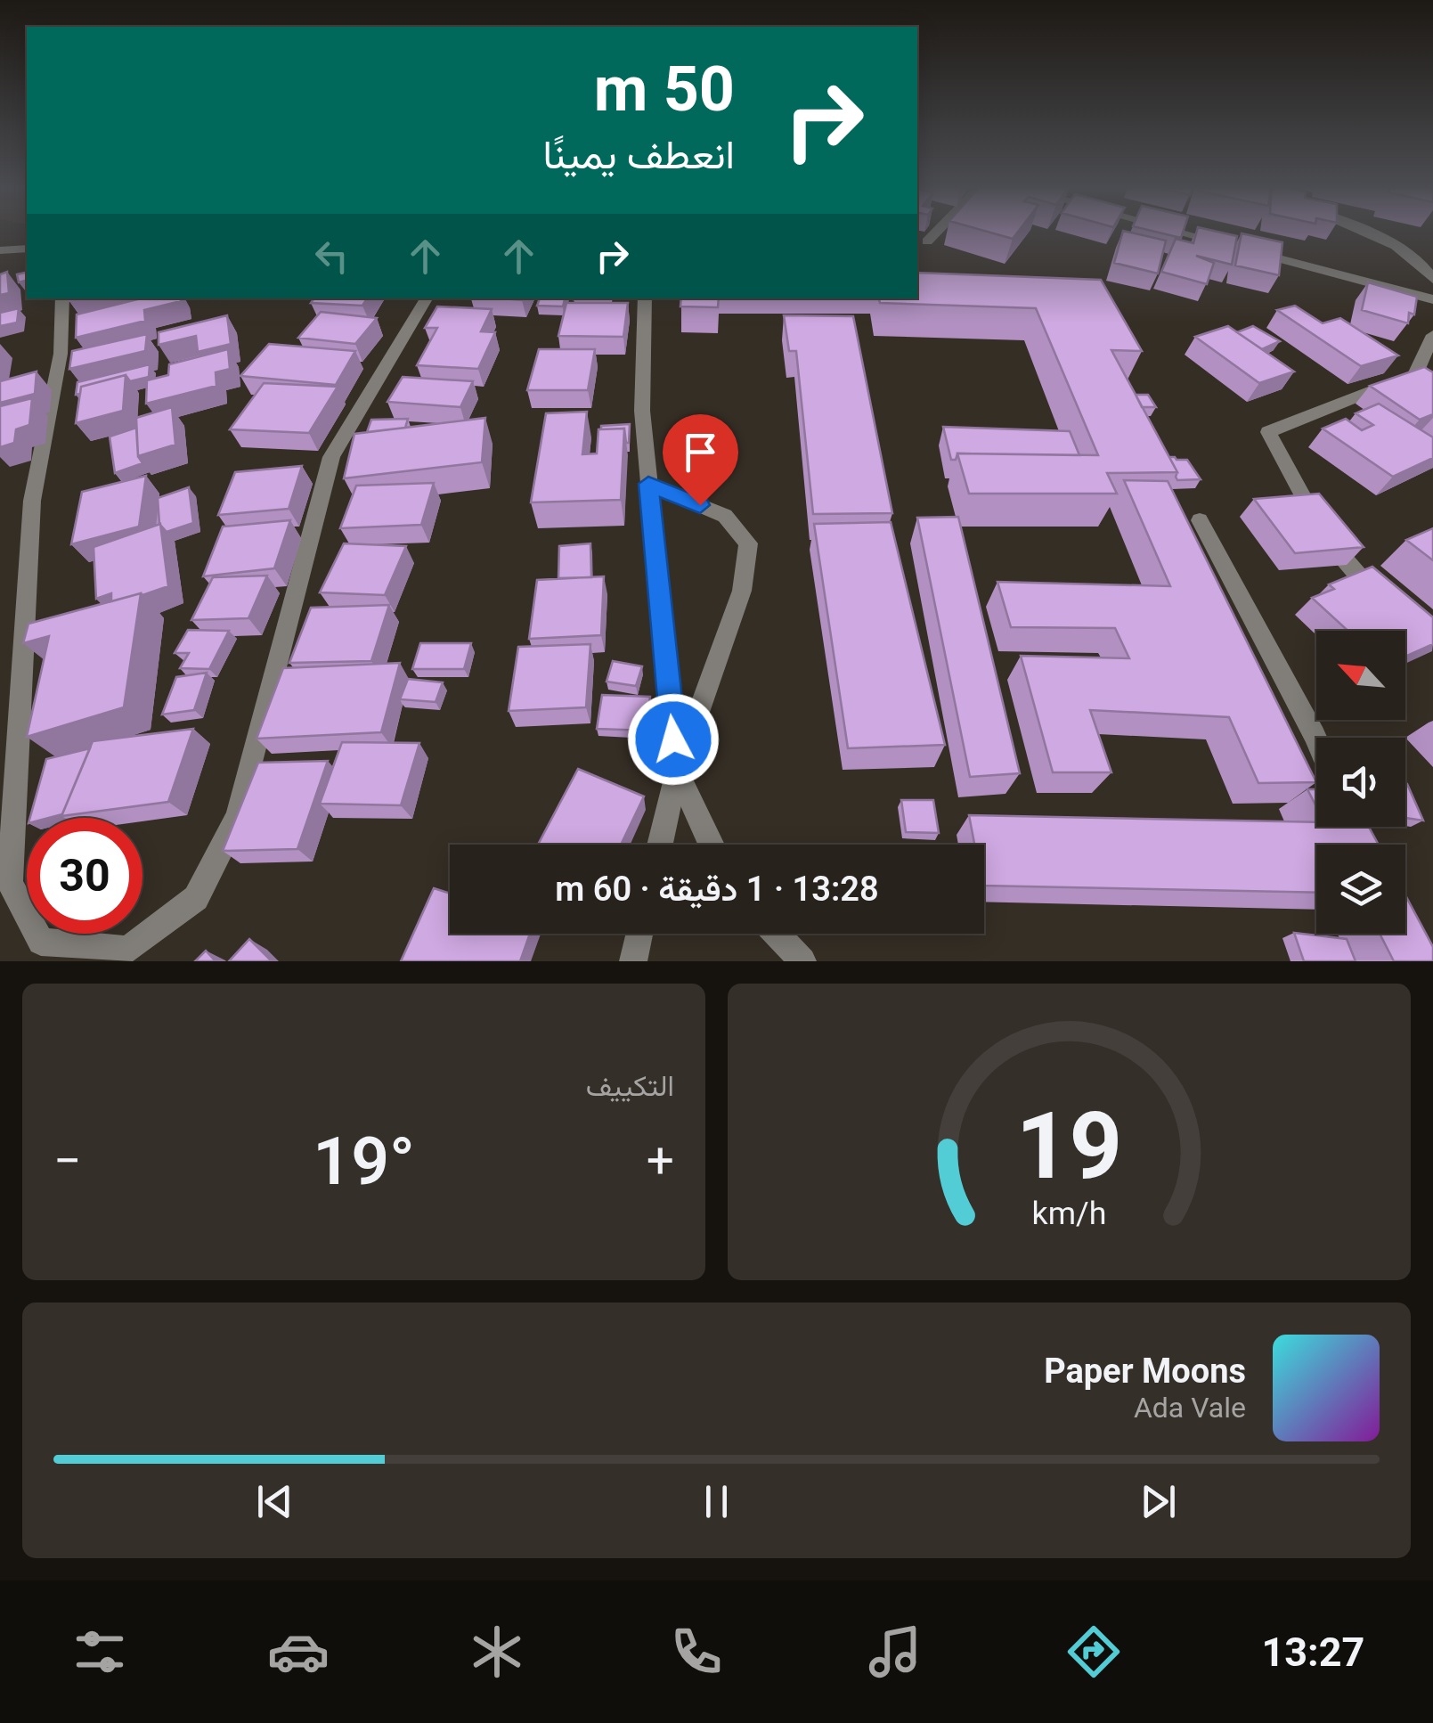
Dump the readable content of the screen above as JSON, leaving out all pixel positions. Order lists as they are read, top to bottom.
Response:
{
  "north": "top left",
  "page": {
    "turn": ["50 m", "انعطف يمينًا"],
    "limit": "30",
    "trip": "13:28 · 1 دقيقة · 60 m",
    "tile": "التكييف",
    "heat": ["−", "19°", "+"],
    "song": ["Paper Moons", "Ada Vale"],
    "tabs": "13:27",
    "gauge": ["19", "km/h"]
  }
}
